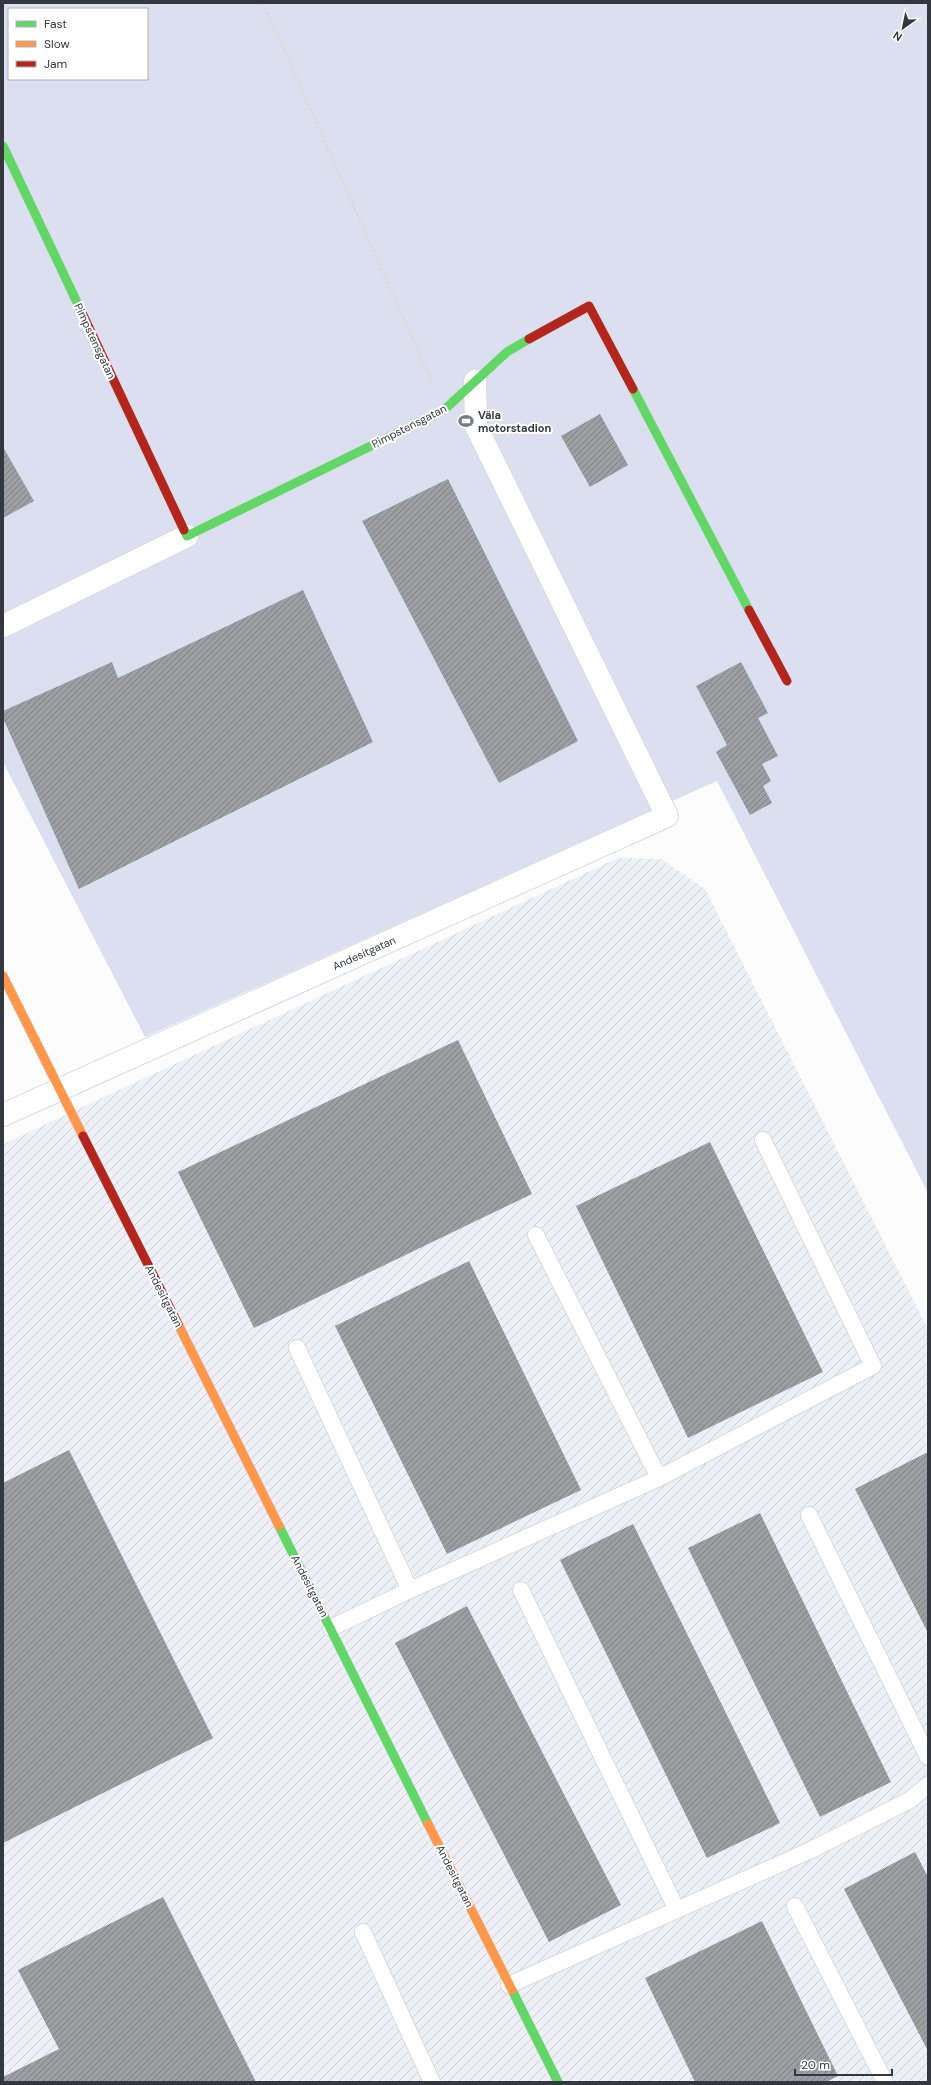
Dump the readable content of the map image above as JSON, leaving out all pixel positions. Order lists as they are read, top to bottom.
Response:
{
  "streets": {
    "street": ["Pimpstensgatan", "Andesitgatan"]
  },
  "crossings": [
    ["Pimpstensgatan", "Andesitgatan"]
  ],
  "places": {
    "sports": ["Väla motorstadion"]
  },
  "legend": ["Fast", "Slow", "Jam"],
  "scale_bar": "20 m",
  "north": "bottom left"
}
